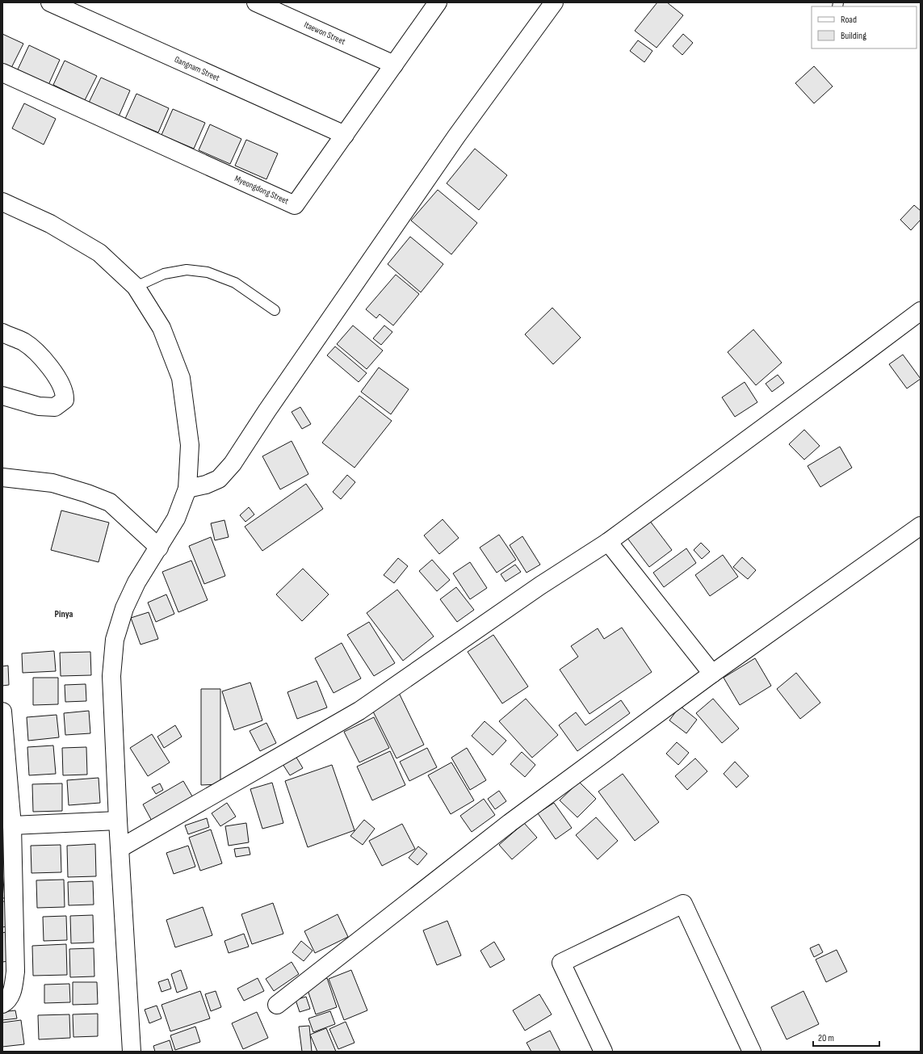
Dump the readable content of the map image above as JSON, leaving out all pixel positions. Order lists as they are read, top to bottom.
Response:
{
  "streets": {
    "street": ["Itaewon Street", "Gangnam Street", "Myeongdong Street"]
  },
  "crossings": [
    ["Itaewon Street", "Myeongdong Street"],
    ["Gangnam Street", "Myeongdong Street"]
  ],
  "districts": ["Pinya"],
  "legend": ["Road", "Building"],
  "scale_bar": "20 m"
}
